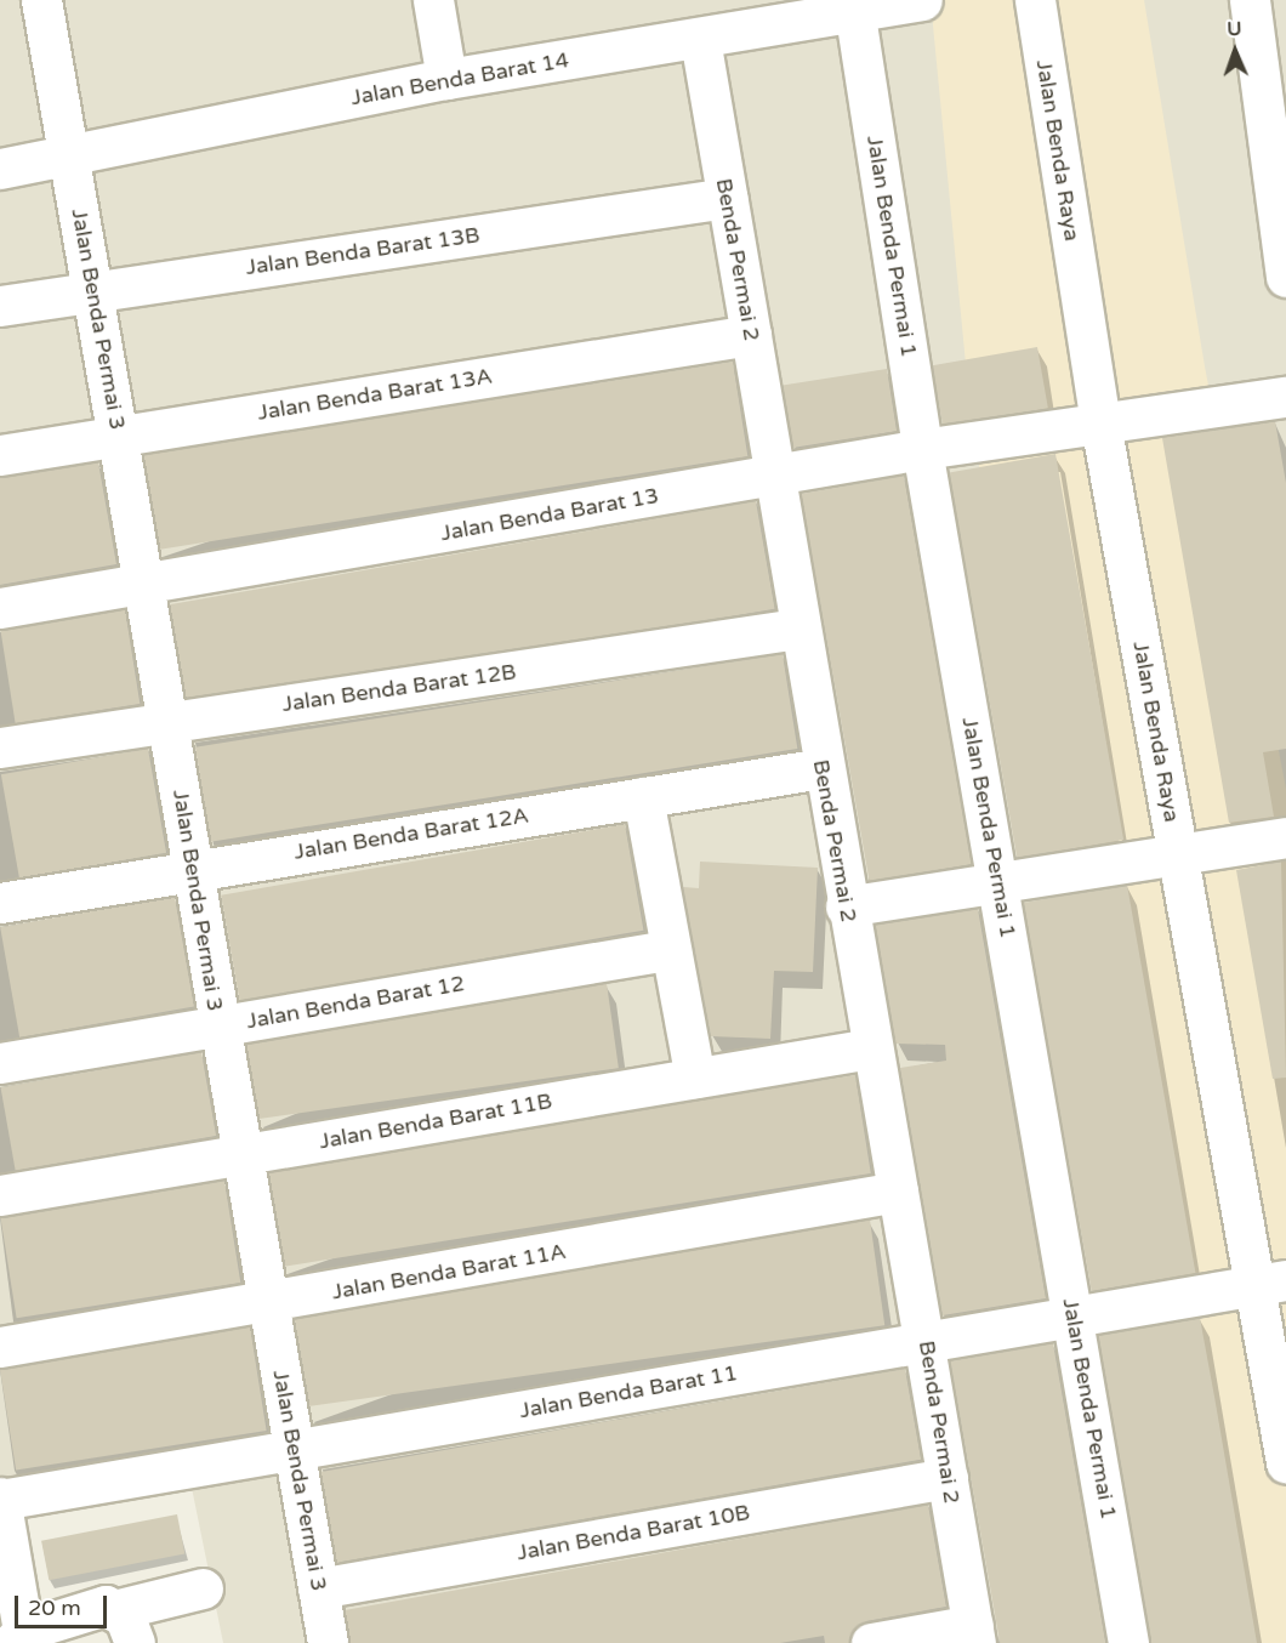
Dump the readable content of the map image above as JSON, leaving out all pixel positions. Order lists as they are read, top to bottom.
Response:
{
  "streets": {
    "street": [
      "Jalan Benda Barat 14",
      "Jalan Benda Raya",
      "Jalan Benda Permai 1",
      "Jalan Benda Barat 13B",
      "Benda Permai 2",
      "Jalan Benda Permai 3",
      "Jalan Benda Barat 13A",
      "Jalan Benda Barat 13",
      "Jalan Benda Barat 12B",
      "Jalan Benda Barat 12A",
      "Jalan Benda Barat 12",
      "Jalan Benda Barat 11B",
      "Jalan Benda Barat 11A",
      "Jalan Benda Barat 11",
      "Jalan Benda Barat 10B"
    ]
  },
  "crossings": [
    ["Jalan Benda Barat 14", "Jalan Benda Permai 1"],
    ["Jalan Benda Barat 14", "Benda Permai 2"],
    ["Jalan Benda Barat 14", "Jalan Benda Permai 3"],
    ["Jalan Benda Raya", "Jalan Benda Barat 13"],
    ["Jalan Benda Raya", "Jalan Benda Barat 11"],
    ["Jalan Benda Permai 1", "Jalan Benda Barat 13"],
    ["Jalan Benda Permai 1", "Jalan Benda Barat 11"],
    ["Jalan Benda Barat 13B", "Benda Permai 2"],
    ["Jalan Benda Barat 13B", "Jalan Benda Permai 3"],
    ["Benda Permai 2", "Jalan Benda Barat 13A"],
    ["Benda Permai 2", "Jalan Benda Barat 13"],
    ["Benda Permai 2", "Jalan Benda Barat 12B"],
    ["Benda Permai 2", "Jalan Benda Barat 12A"],
    ["Benda Permai 2", "Jalan Benda Barat 11B"],
    ["Benda Permai 2", "Jalan Benda Barat 11A"],
    ["Benda Permai 2", "Jalan Benda Barat 11"],
    ["Benda Permai 2", "Jalan Benda Barat 10B"],
    ["Jalan Benda Permai 3", "Jalan Benda Barat 13A"],
    ["Jalan Benda Permai 3", "Jalan Benda Barat 13"],
    ["Jalan Benda Permai 3", "Jalan Benda Barat 12B"],
    ["Jalan Benda Permai 3", "Jalan Benda Barat 12A"],
    ["Jalan Benda Permai 3", "Jalan Benda Barat 12"],
    ["Jalan Benda Permai 3", "Jalan Benda Barat 11B"],
    ["Jalan Benda Permai 3", "Jalan Benda Barat 11A"],
    ["Jalan Benda Permai 3", "Jalan Benda Barat 11"],
    ["Jalan Benda Permai 3", "Jalan Benda Barat 10B"]
  ],
  "scale_bar": "20 m",
  "north": "top"
}
